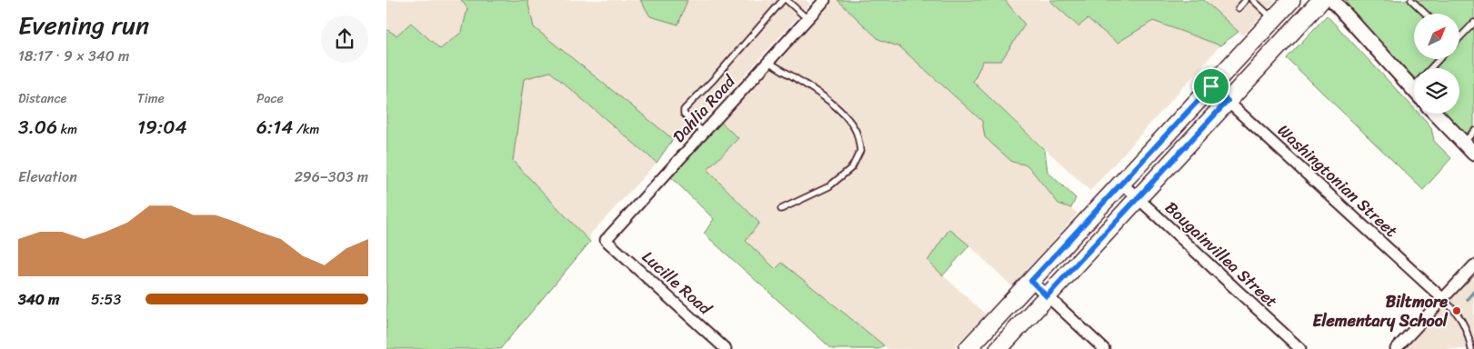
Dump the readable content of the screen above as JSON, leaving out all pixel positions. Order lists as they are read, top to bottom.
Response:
{
  "streets": {
    "street": [
      "Dahlia Road",
      "Washingtonian Street",
      "Bougainvillea Street",
      "Lucille Road"
    ]
  },
  "crossings": [
    ["Dahlia Road", "Lucille Road"]
  ],
  "places": ["Biltmore Elementary School"],
  "north": "top right",
  "page": {
    "heading": ["Evening run", "18:17 · 9 × 340 m"],
    "stats": [
      ["Distance", "3.06 km"],
      ["Time", "19:04"],
      ["Pace", "6:14 /km"]
    ],
    "chart": ["Elevation", "296–303 m"],
    "list": [
      {
        "name": "340 m",
        "note": "5:53"
      }
    ]
  }
}
